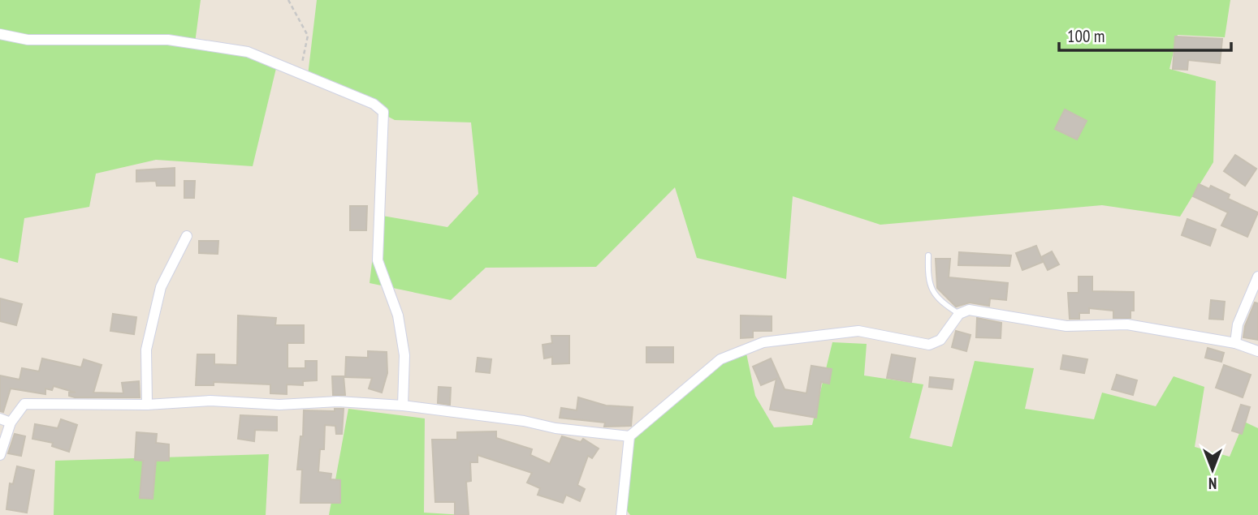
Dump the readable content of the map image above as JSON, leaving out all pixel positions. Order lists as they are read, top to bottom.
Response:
{
  "scale_bar": "100 m",
  "north": "bottom"
}
